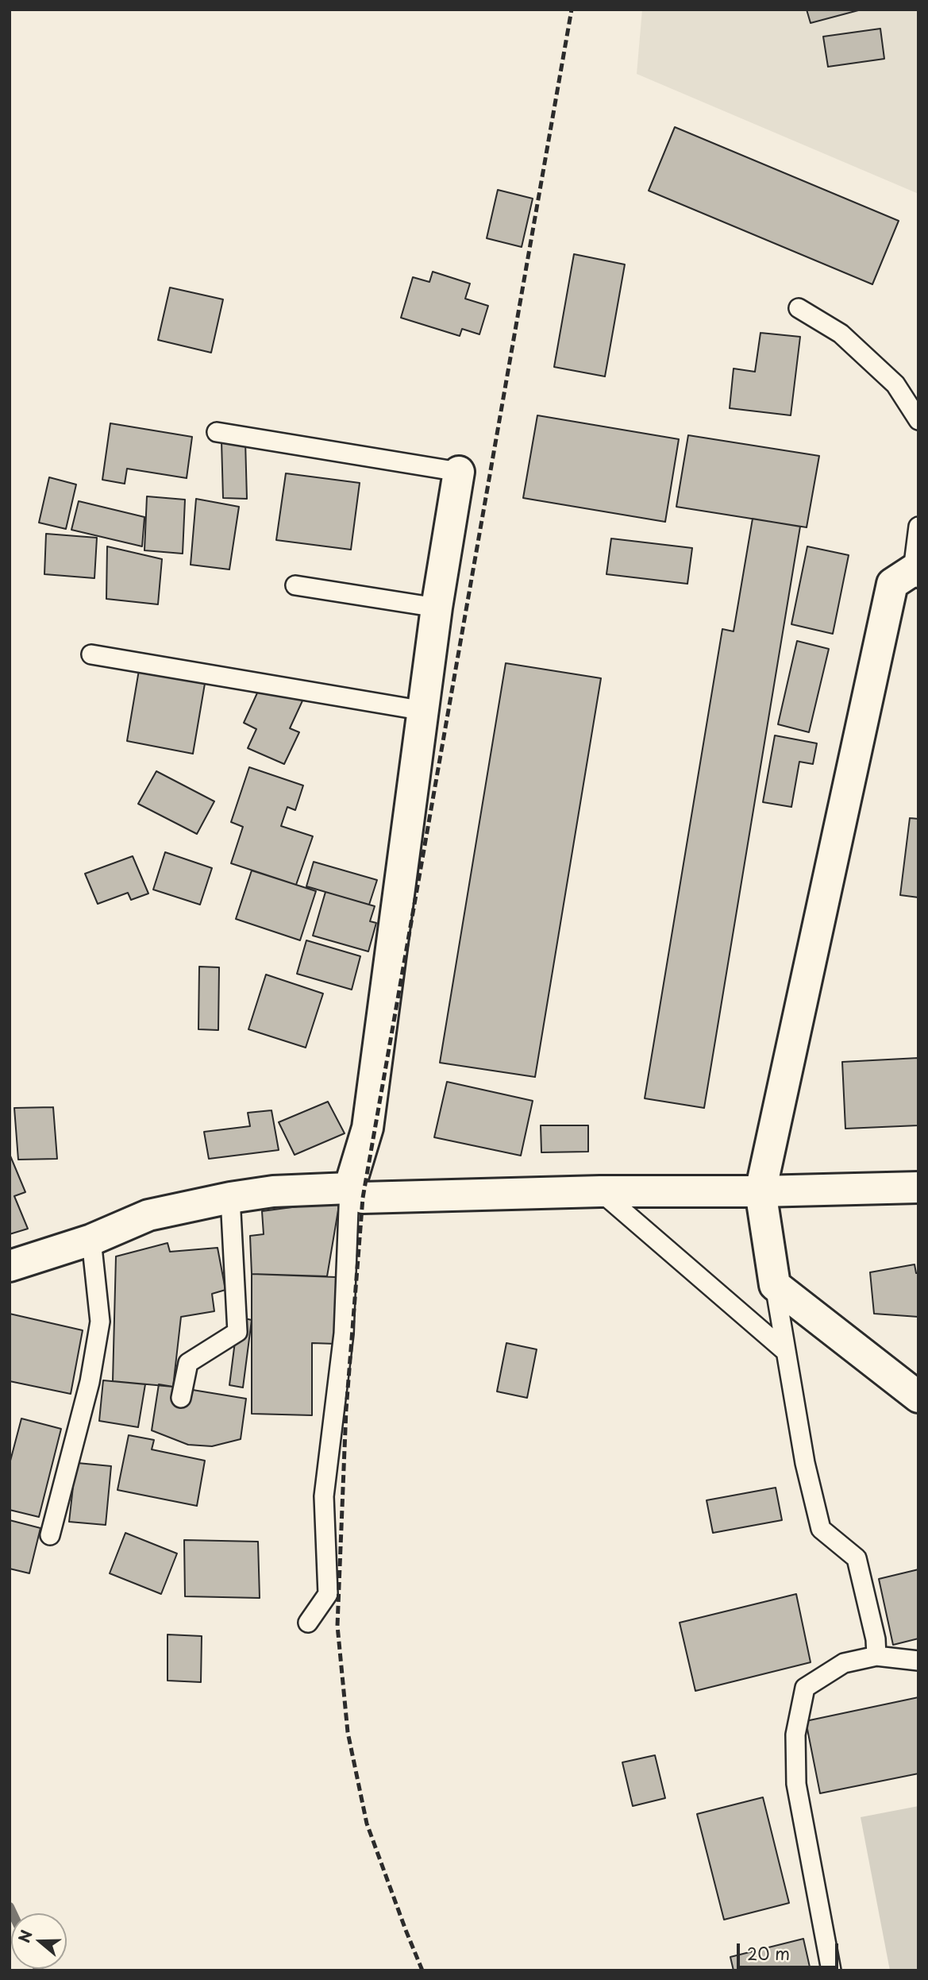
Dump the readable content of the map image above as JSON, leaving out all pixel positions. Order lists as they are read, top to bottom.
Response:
{
  "scale_bar": "20 m",
  "north": "left"
}
